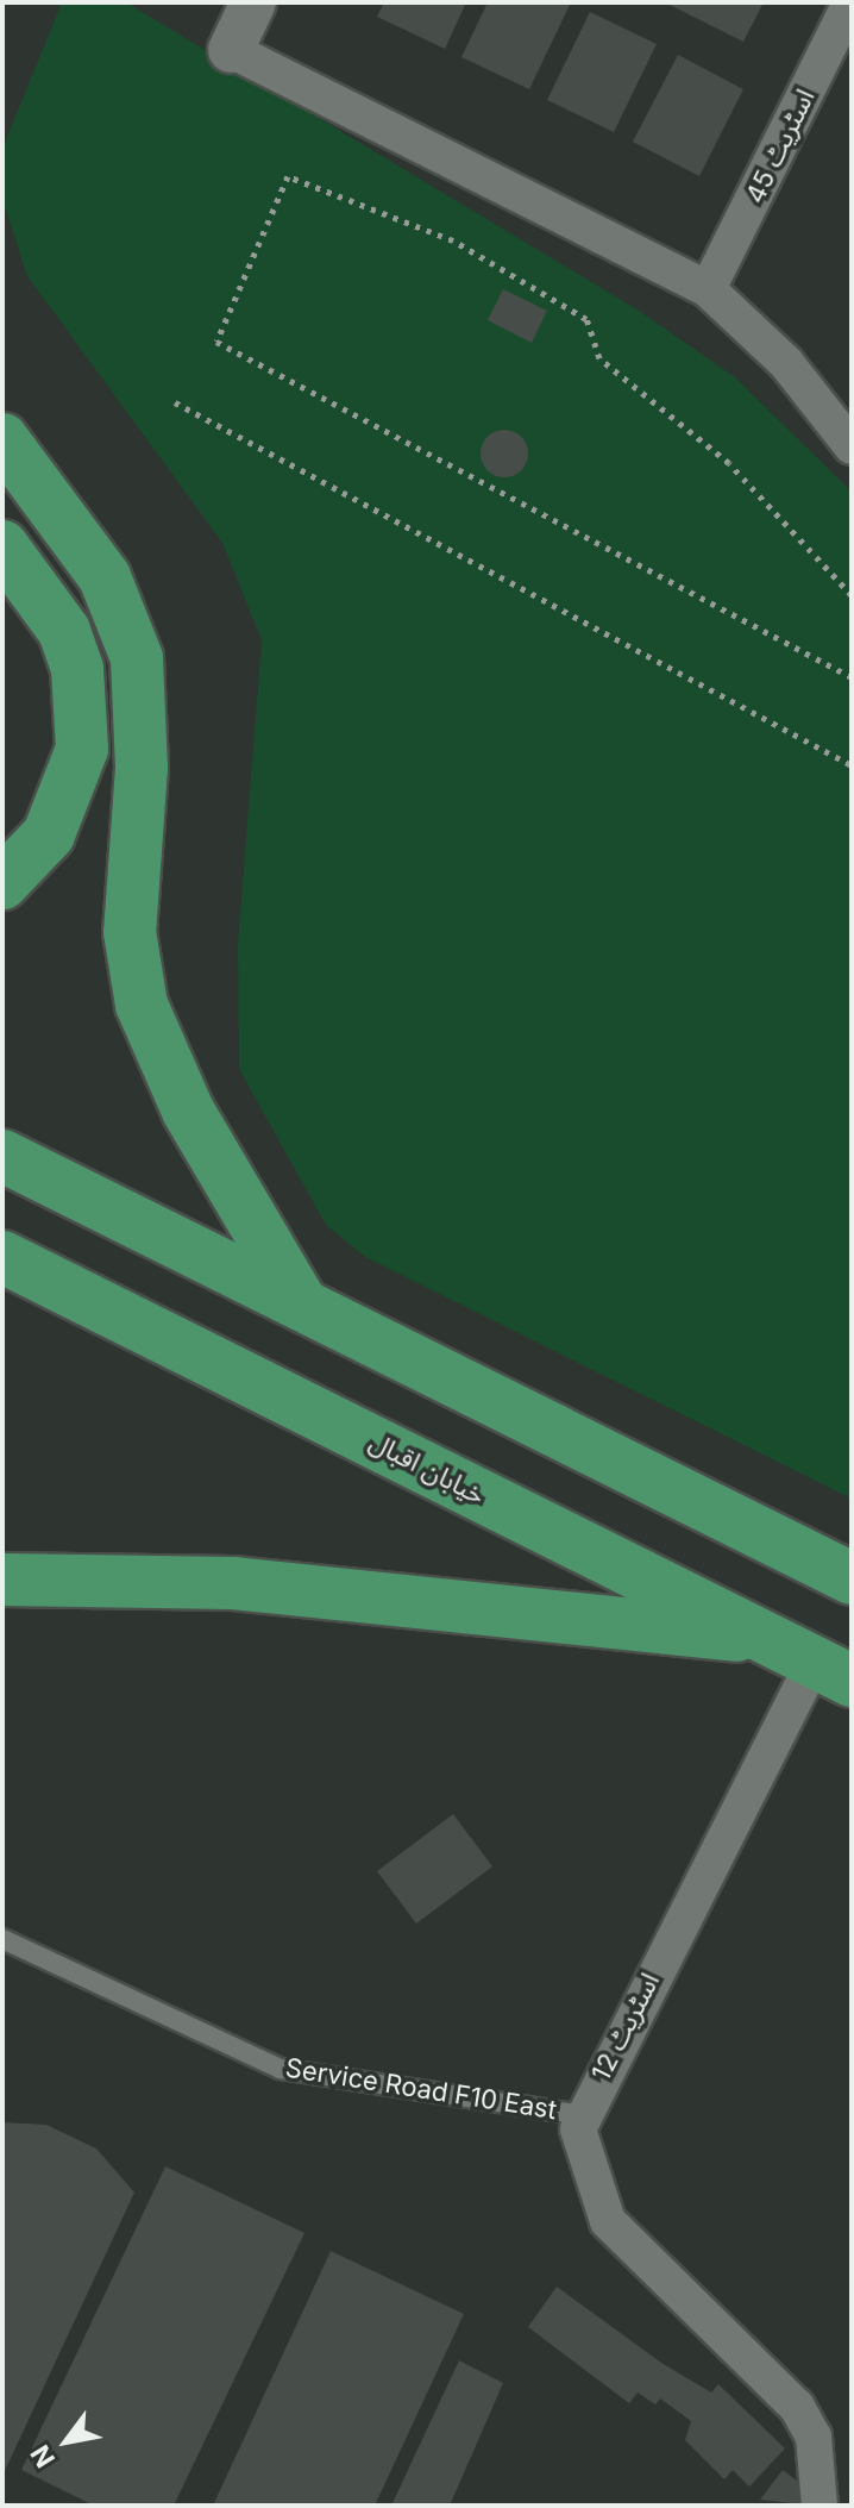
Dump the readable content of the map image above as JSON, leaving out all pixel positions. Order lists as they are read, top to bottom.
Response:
{
  "streets": {
    "main road": ["خیابان اقبال"],
    "street": ["اسٹریٹ 45", "اسٹریٹ 12"],
    "lane": ["Service Road F10 East"]
  },
  "crossings": [
    ["خیابان اقبال", "اسٹریٹ 12"],
    ["اسٹریٹ 12", "Service Road F10 East"]
  ],
  "north": "bottom left"
}
